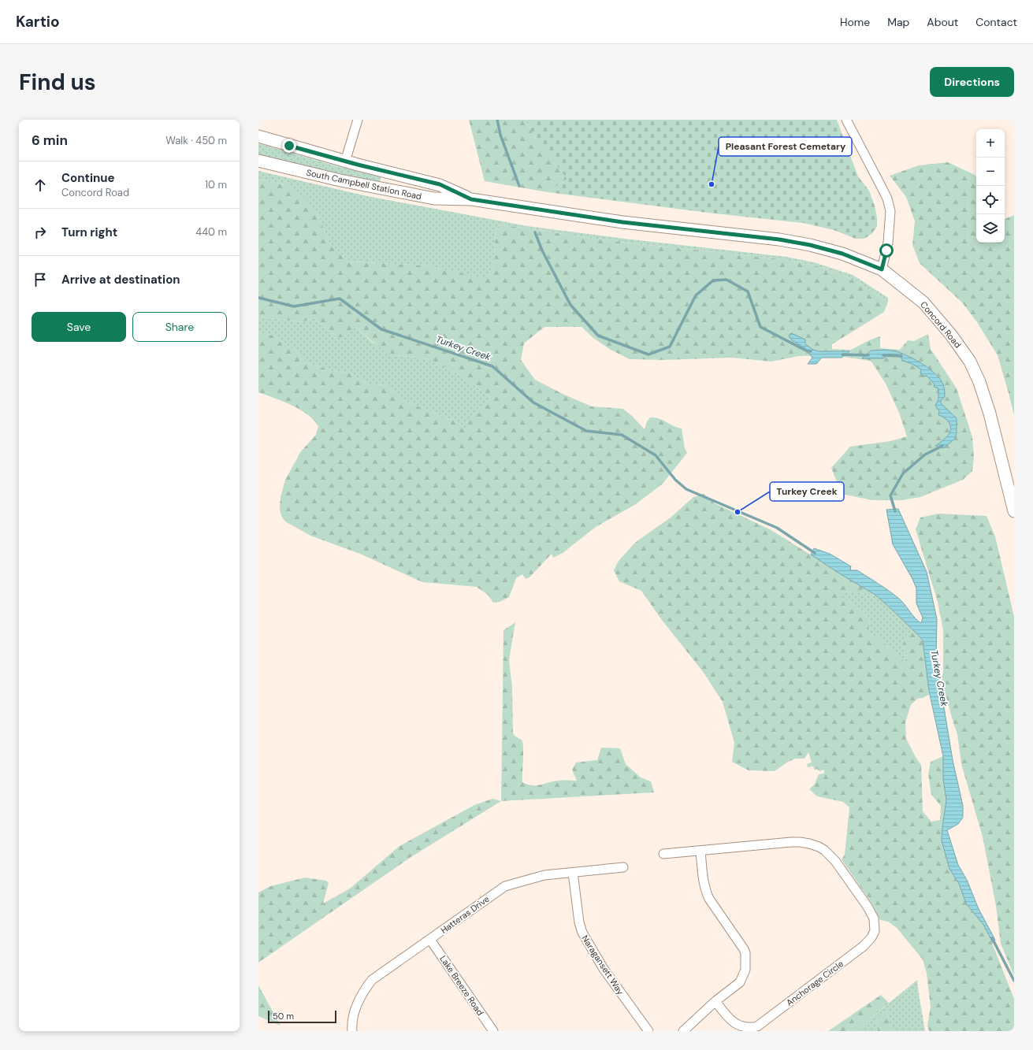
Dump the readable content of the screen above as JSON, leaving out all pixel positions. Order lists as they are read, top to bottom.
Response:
{
  "streets": {
    "main road": ["South Campbell Station Road", "Concord Road"],
    "street": [
      "Hatteras Drive",
      "Naragansett Way",
      "Anchorage Circle",
      "Lake Breeze Road"
    ]
  },
  "crossings": [
    ["South Campbell Station Road", "Concord Road"],
    ["Hatteras Drive", "Naragansett Way"],
    ["Hatteras Drive", "Lake Breeze Road"]
  ],
  "water": ["Turkey Creek"],
  "places": ["Pleasant Forest Cemetary", "Turkey Creek"],
  "scale_bar": "50 m",
  "page": {
    "header": "Kartio",
    "nav": [
      "Home",
      "Map",
      "About",
      "Contact"
    ],
    "buttons": [
      "Directions",
      ["Save", "Share"]
    ],
    "title": "Find us",
    "heading": ["6 min", "Walk · 450 m"],
    "map_buttons": ["+", "−"],
    "list": [
      ["Continue", "Concord Road", "10 m"],
      ["Turn right", "440 m"],
      "Arrive at destination"
    ],
    "scale": "50 m"
  }
}
